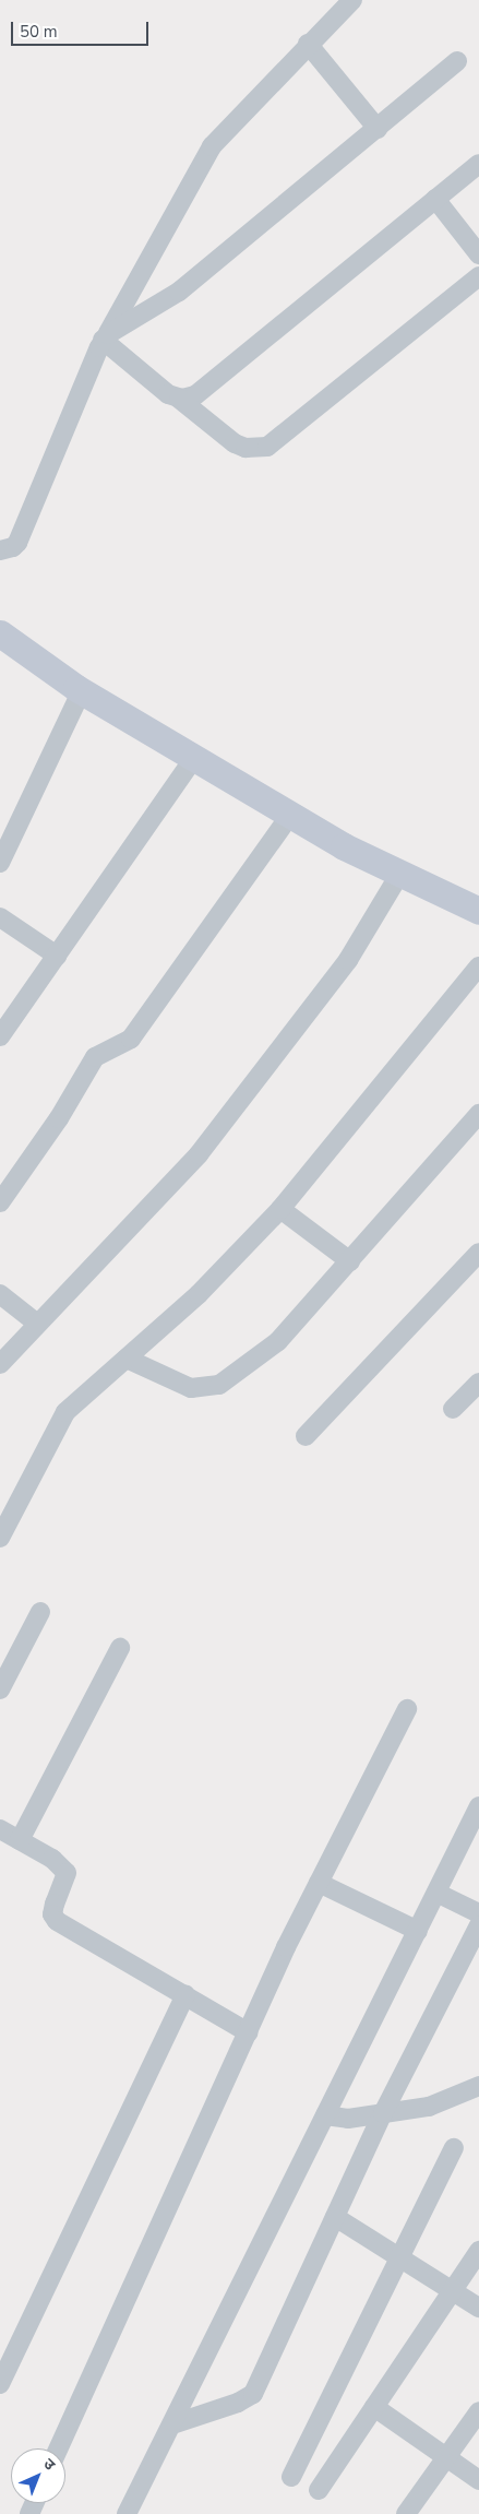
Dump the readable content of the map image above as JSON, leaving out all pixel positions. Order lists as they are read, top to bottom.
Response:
{
  "scale_bar": "50 m",
  "north": "top right"
}
